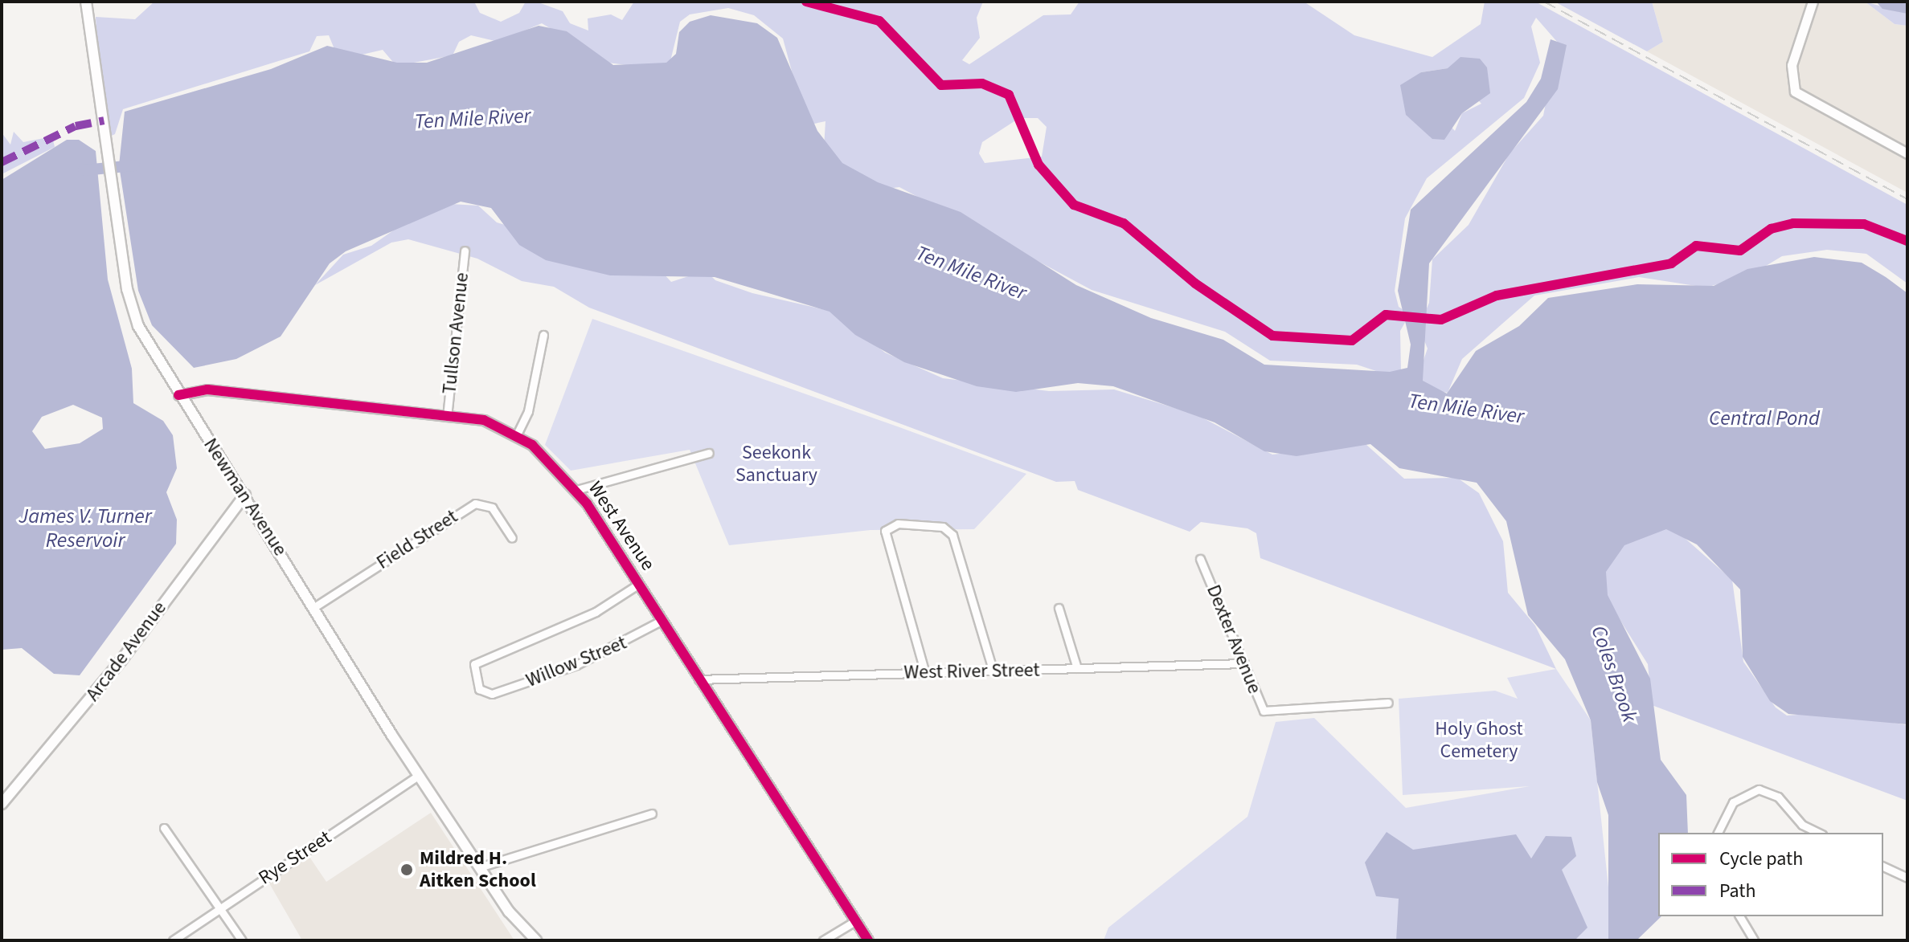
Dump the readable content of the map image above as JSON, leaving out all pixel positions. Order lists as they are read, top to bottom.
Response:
{
  "streets": {
    "main road": ["Newman Avenue", "Arcade Avenue"],
    "street": [
      "Tullson Avenue",
      "West Avenue",
      "Field Street",
      "Dexter Avenue",
      "Willow Street",
      "West River Street",
      "Rye Street"
    ]
  },
  "crossings": [
    ["Tullson Avenue", "West Avenue"],
    ["Newman Avenue", "West Avenue"],
    ["Newman Avenue", "Field Street"],
    ["Newman Avenue", "Arcade Avenue"],
    ["Newman Avenue", "Rye Street"],
    ["West Avenue", "Willow Street"],
    ["West Avenue", "West River Street"],
    ["Dexter Avenue", "West River Street"]
  ],
  "water": [
    "Ten Mile River",
    "Central Pond",
    "James V. Turner Reservoir",
    "Coles Brook"
  ],
  "parks": ["Seekonk Sanctuary", "Holy Ghost Cemetery"],
  "places": ["Mildred H. Aitken School"],
  "legend": ["Cycle path", "Path"]
}
